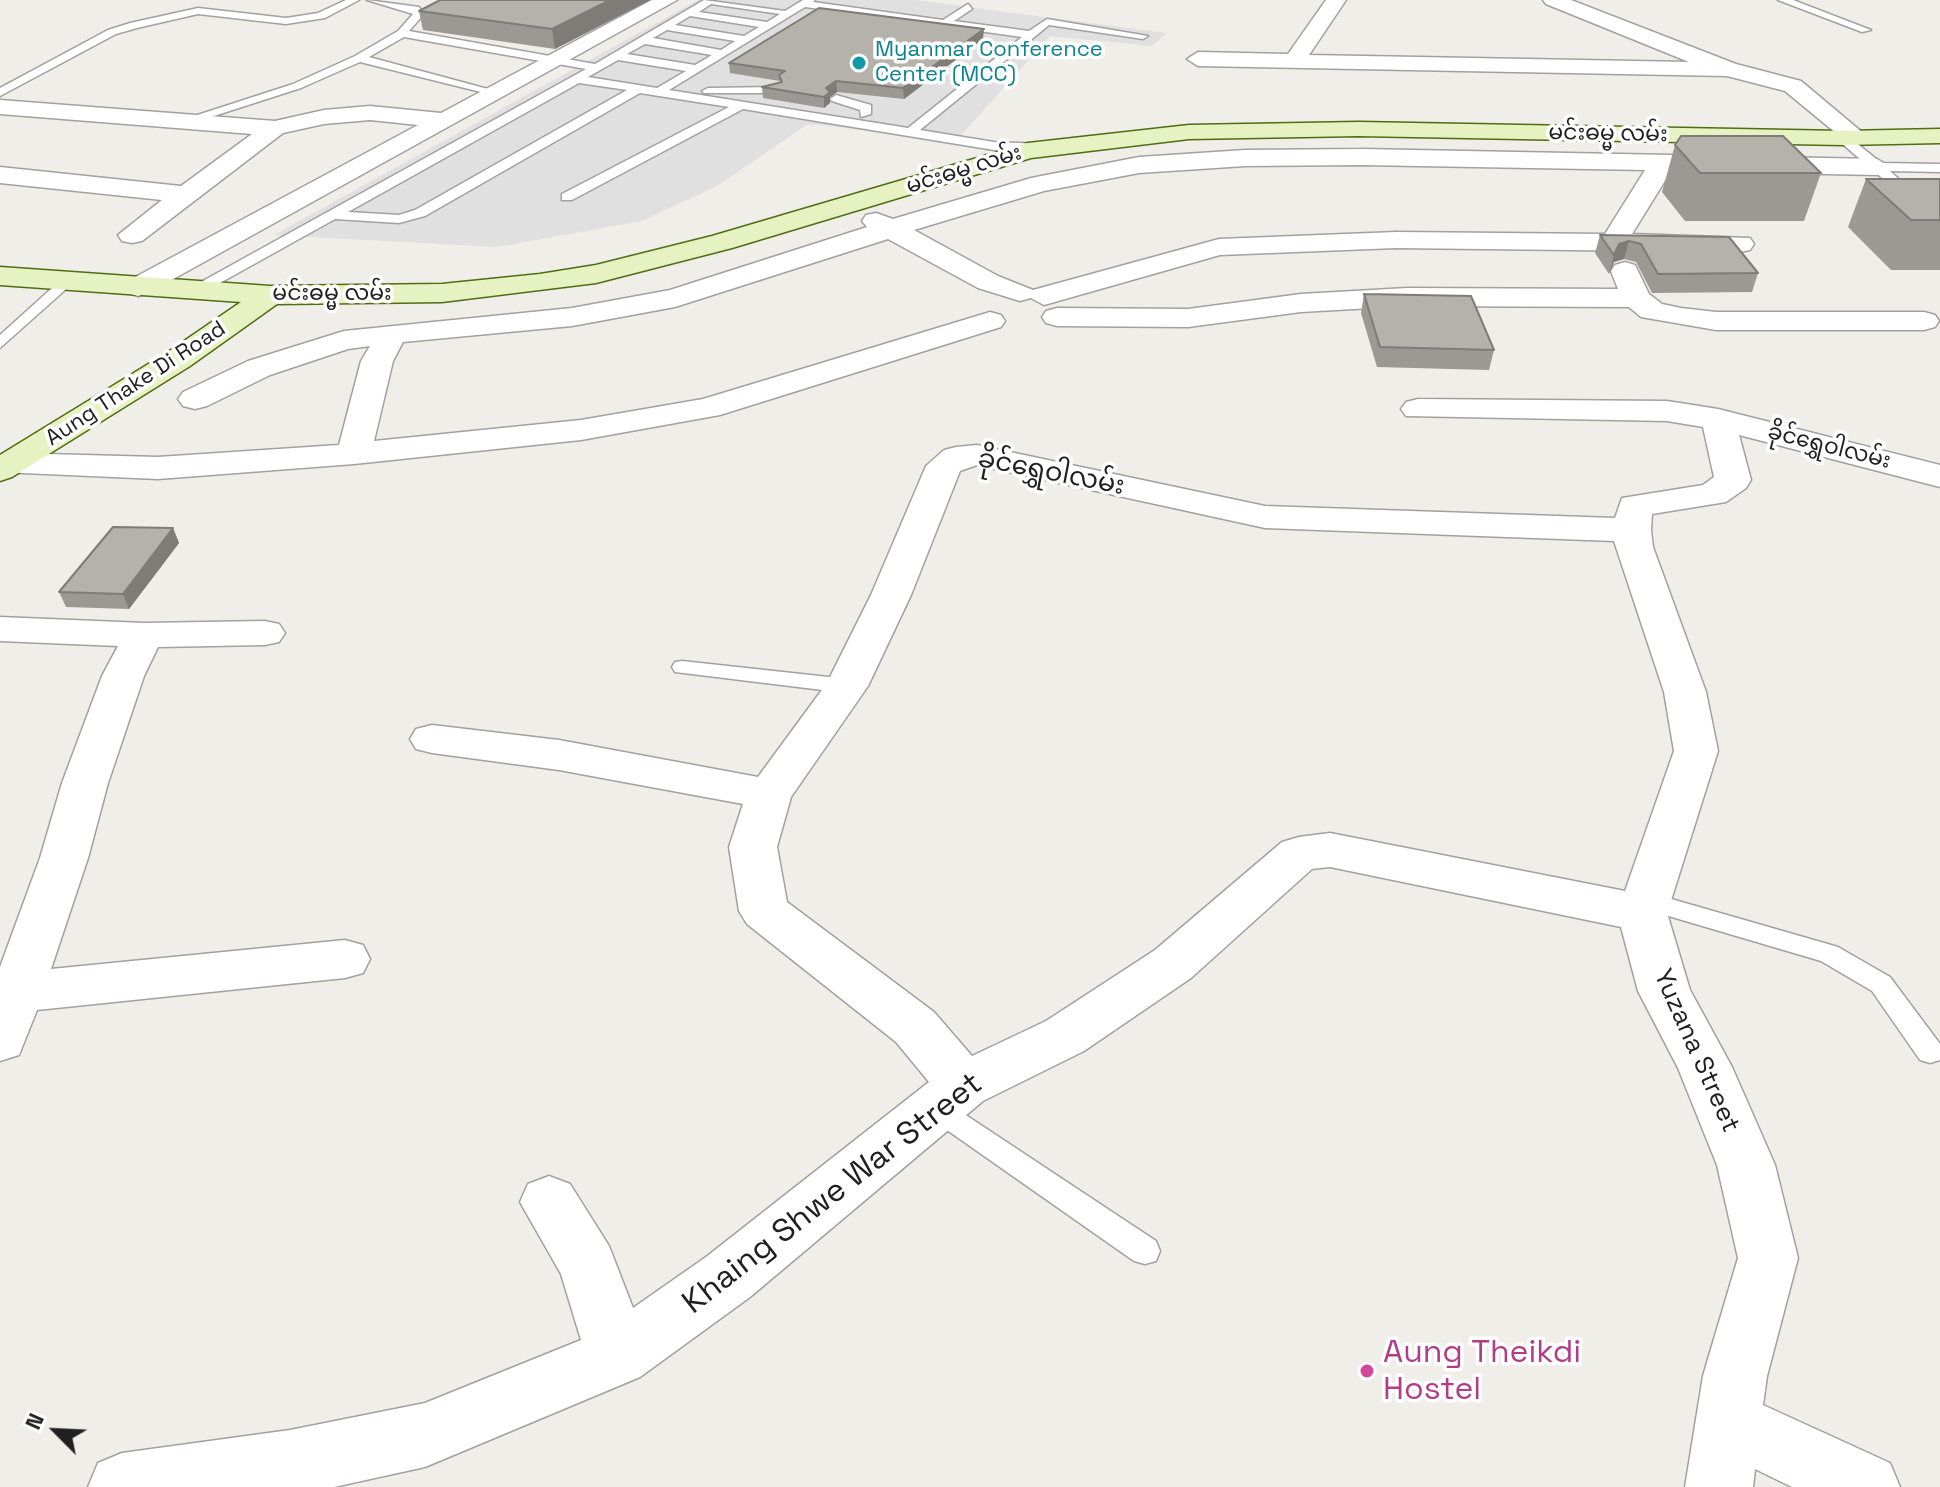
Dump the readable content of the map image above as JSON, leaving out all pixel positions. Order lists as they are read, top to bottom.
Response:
{
  "streets": {
    "main road": ["မင်းဓမ္မ လမ်း", "Aung Thake Di Road"],
    "street": ["ခိုင်ရွှေဝါလမ်း", "Yuzana Street", "Khaing Shwe War Street"]
  },
  "crossings": [
    ["မင်းဓမ္မ လမ်း", "Aung Thake Di Road"],
    ["ခိုင်ရွှေဝါလမ်း", "Khaing Shwe War Street"],
    ["Yuzana Street", "Khaing Shwe War Street"]
  ],
  "places": ["Myanmar Conference Center (MCC)", "Aung Theikdi Hostel"],
  "north": "top left"
}
